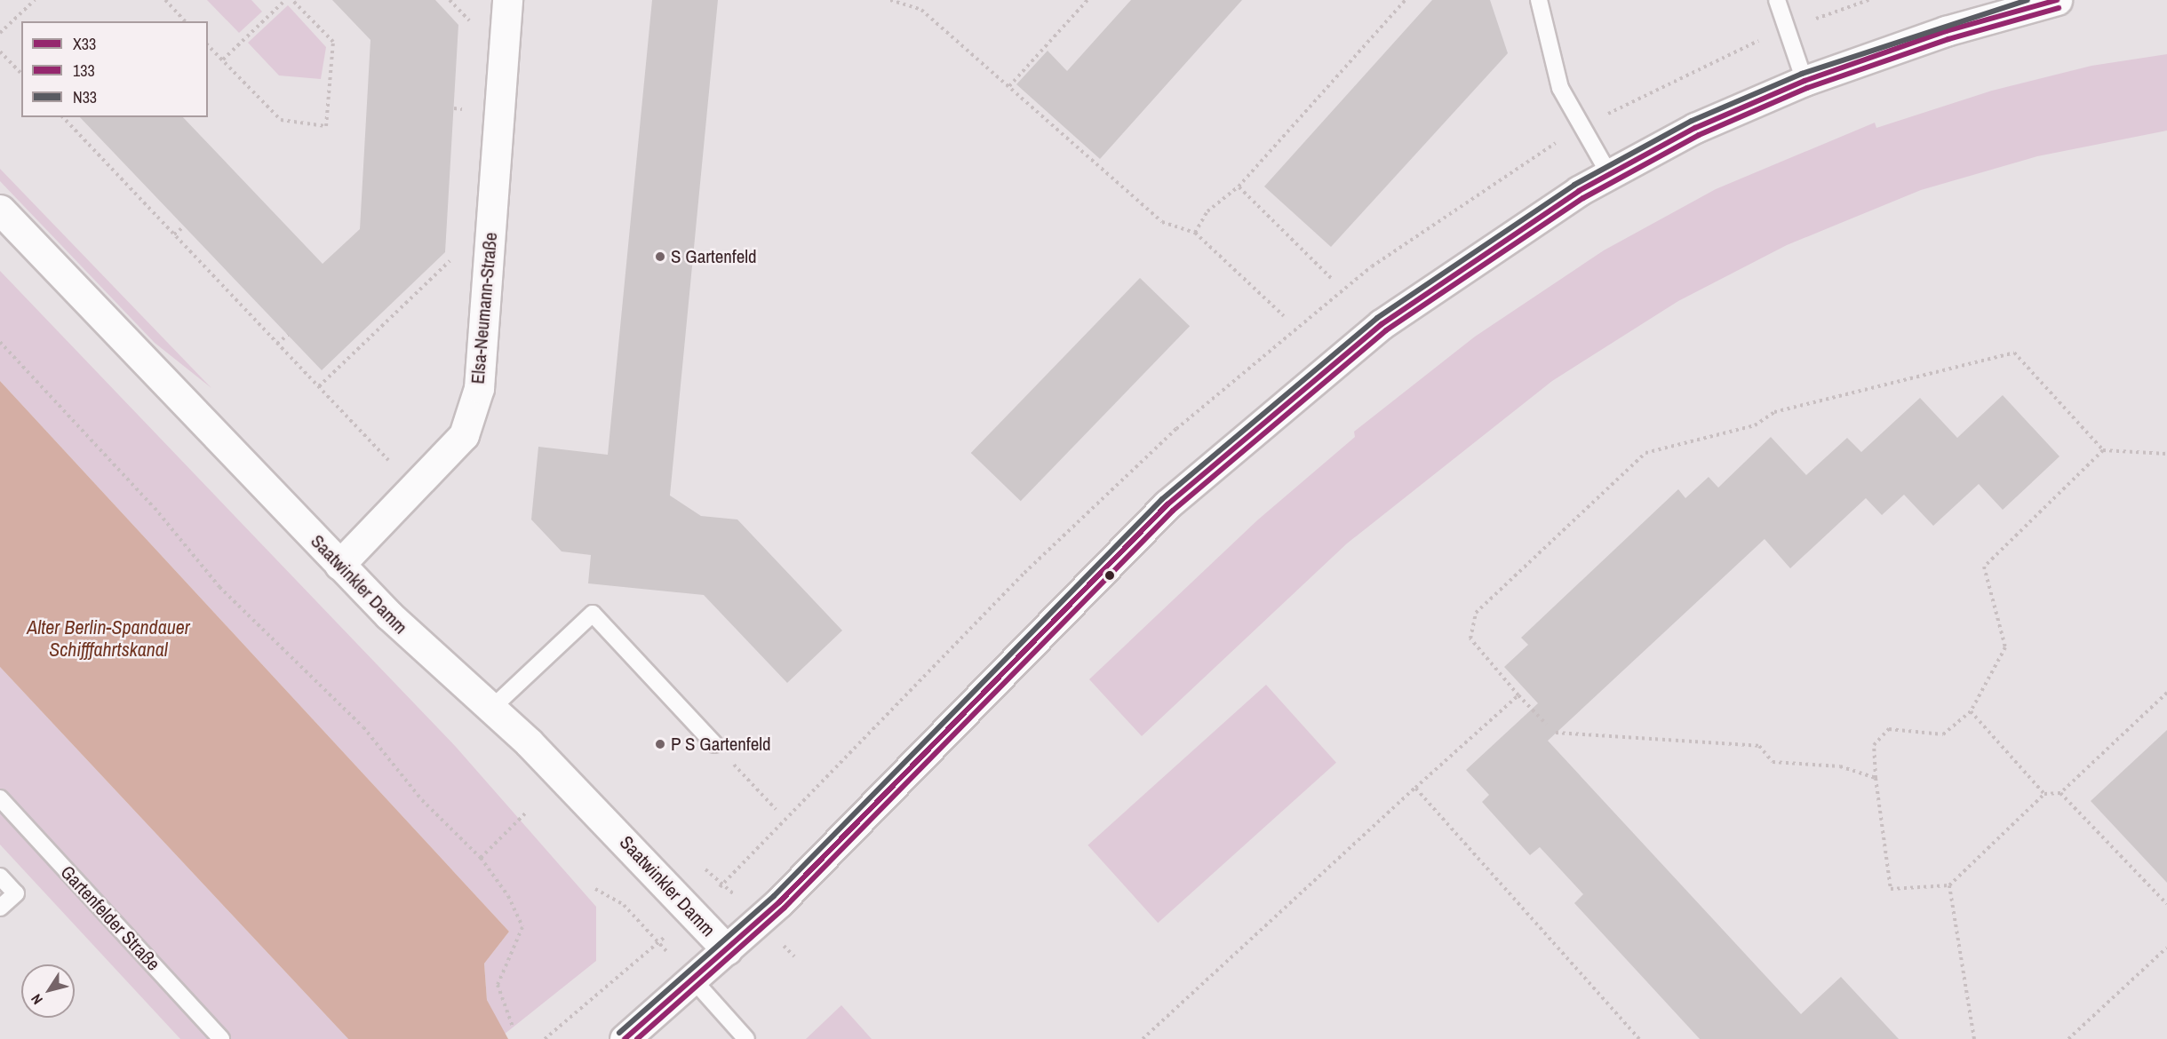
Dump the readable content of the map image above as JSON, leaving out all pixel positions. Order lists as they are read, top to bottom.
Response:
{
  "streets": {
    "main road": ["Elsa-Neumann-Straße", "Saatwinkler Damm"],
    "lane": ["Gartenfelder Straße"]
  },
  "crossings": [
    ["Elsa-Neumann-Straße", "Saatwinkler Damm"]
  ],
  "water": ["Alter Berlin-Spandauer Schifffahrtskanal"],
  "places": ["S Gartenfeld", "P S Gartenfeld"],
  "lines": ["transit line X33", "transit line N33", "transit line 133"],
  "legend": ["X33", "133", "N33"],
  "north": "bottom left"
}
